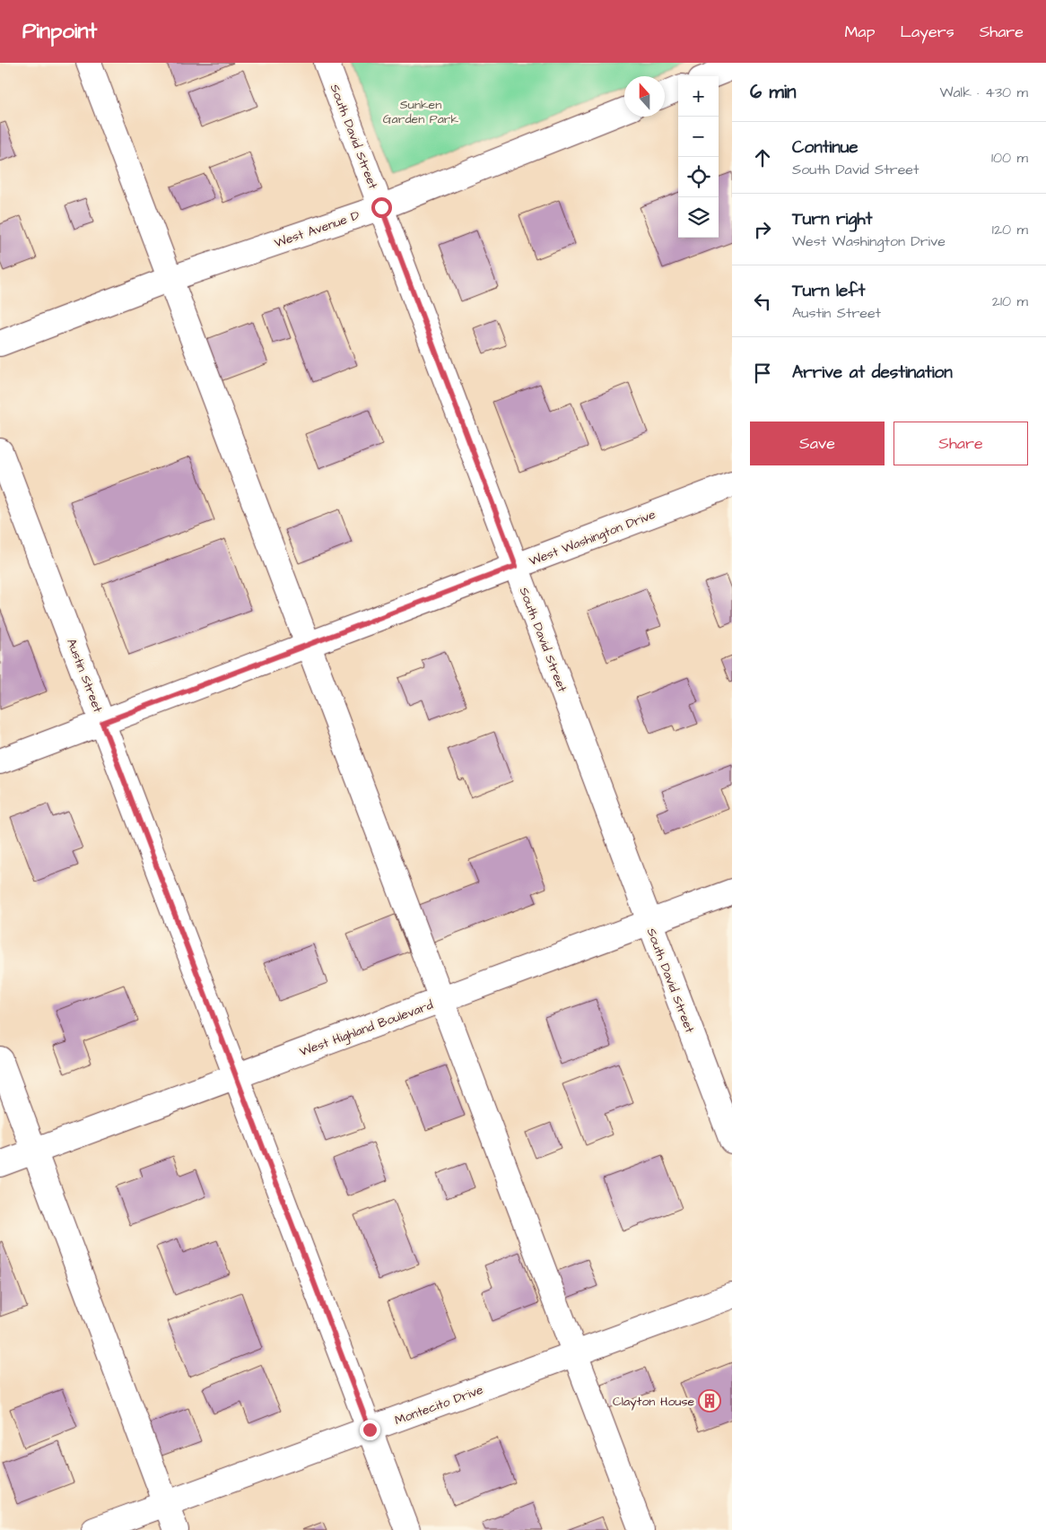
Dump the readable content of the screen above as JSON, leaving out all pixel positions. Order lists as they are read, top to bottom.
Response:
{
  "streets": {
    "street": [
      "South David Street",
      "West Avenue D",
      "West Washington Drive",
      "Austin Street",
      "West Highland Boulevard",
      "Montecito Drive"
    ]
  },
  "crossings": [
    ["South David Street", "West Avenue D"],
    ["South David Street", "West Washington Drive"],
    ["South David Street", "West Highland Boulevard"],
    ["West Washington Drive", "Austin Street"],
    ["Austin Street", "West Highland Boulevard"],
    ["Austin Street", "Montecito Drive"]
  ],
  "parks": ["Sunken Garden Park"],
  "places": {
    "building": ["Clayton House"]
  },
  "north": "top",
  "page": {
    "header": "Pinpoint",
    "nav": ["Map", "Layers", "Share"],
    "heading": ["6 min", "Walk · 430 m"],
    "map_buttons": ["+", "−"],
    "list": [
      ["Continue", "South David Street", "100 m"],
      ["Turn right", "West Washington Drive", "120 m"],
      ["Turn left", "Austin Street", "210 m"],
      "Arrive at destination"
    ],
    "buttons": ["Save", "Share"]
  }
}
